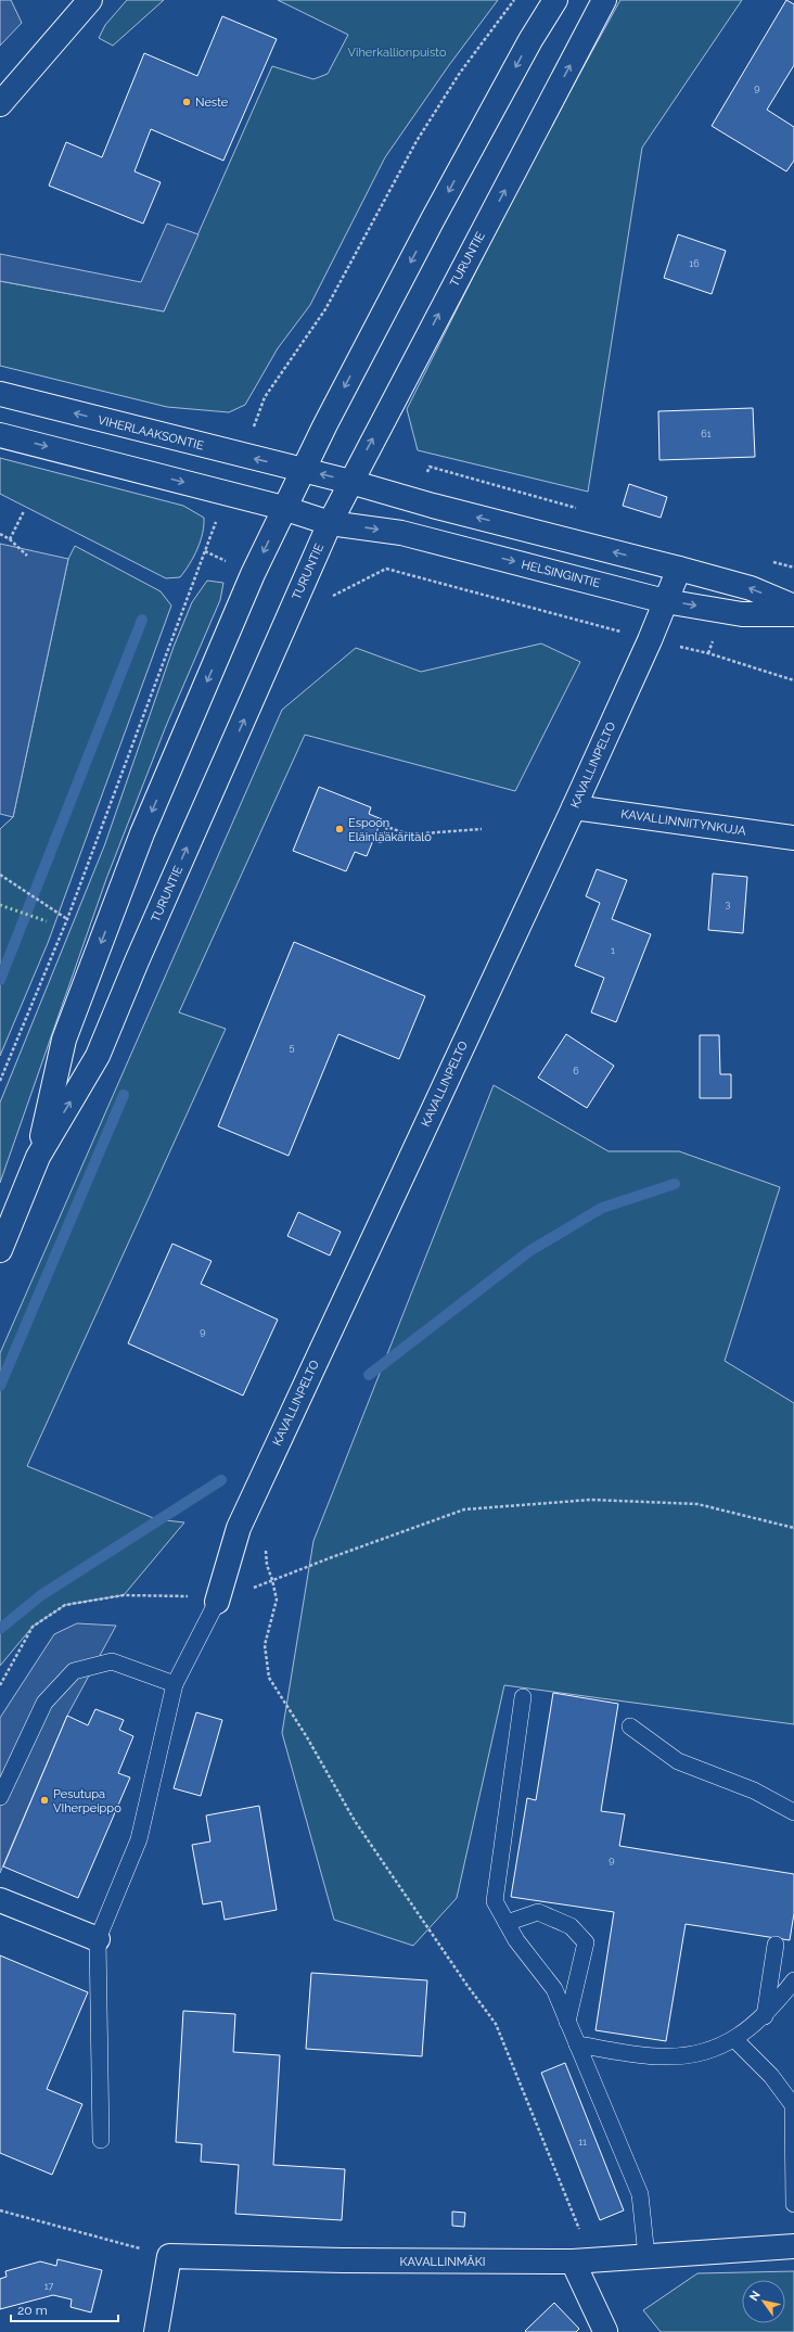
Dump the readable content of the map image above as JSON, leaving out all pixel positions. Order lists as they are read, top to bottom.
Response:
{
  "streets": {
    "main road": [
      "TURUNTIE",
      "VIHERLAAKSONTIE",
      "HELSINGINTIE",
      "KAVALLINPELTO",
      "KAVALLINNIITYNKUJA",
      "KAVALLINMÄKI"
    ]
  },
  "crossings": [
    ["TURUNTIE", "VIHERLAAKSONTIE"],
    ["TURUNTIE", "HELSINGINTIE"],
    ["HELSINGINTIE", "KAVALLINPELTO"],
    ["KAVALLINPELTO", "KAVALLINNIITYNKUJA"]
  ],
  "parks": ["Viherkallionpuisto"],
  "places": ["Neste", "Espoon Eläinlääkäritalo", "Pesutupa VIherpeippo"],
  "house_numbers": [
    "9",
    "16",
    "61",
    "3",
    "1",
    "5",
    "6",
    "9",
    "9",
    "11",
    "17"
  ],
  "scale_bar": "20 m",
  "north": "top left"
}
